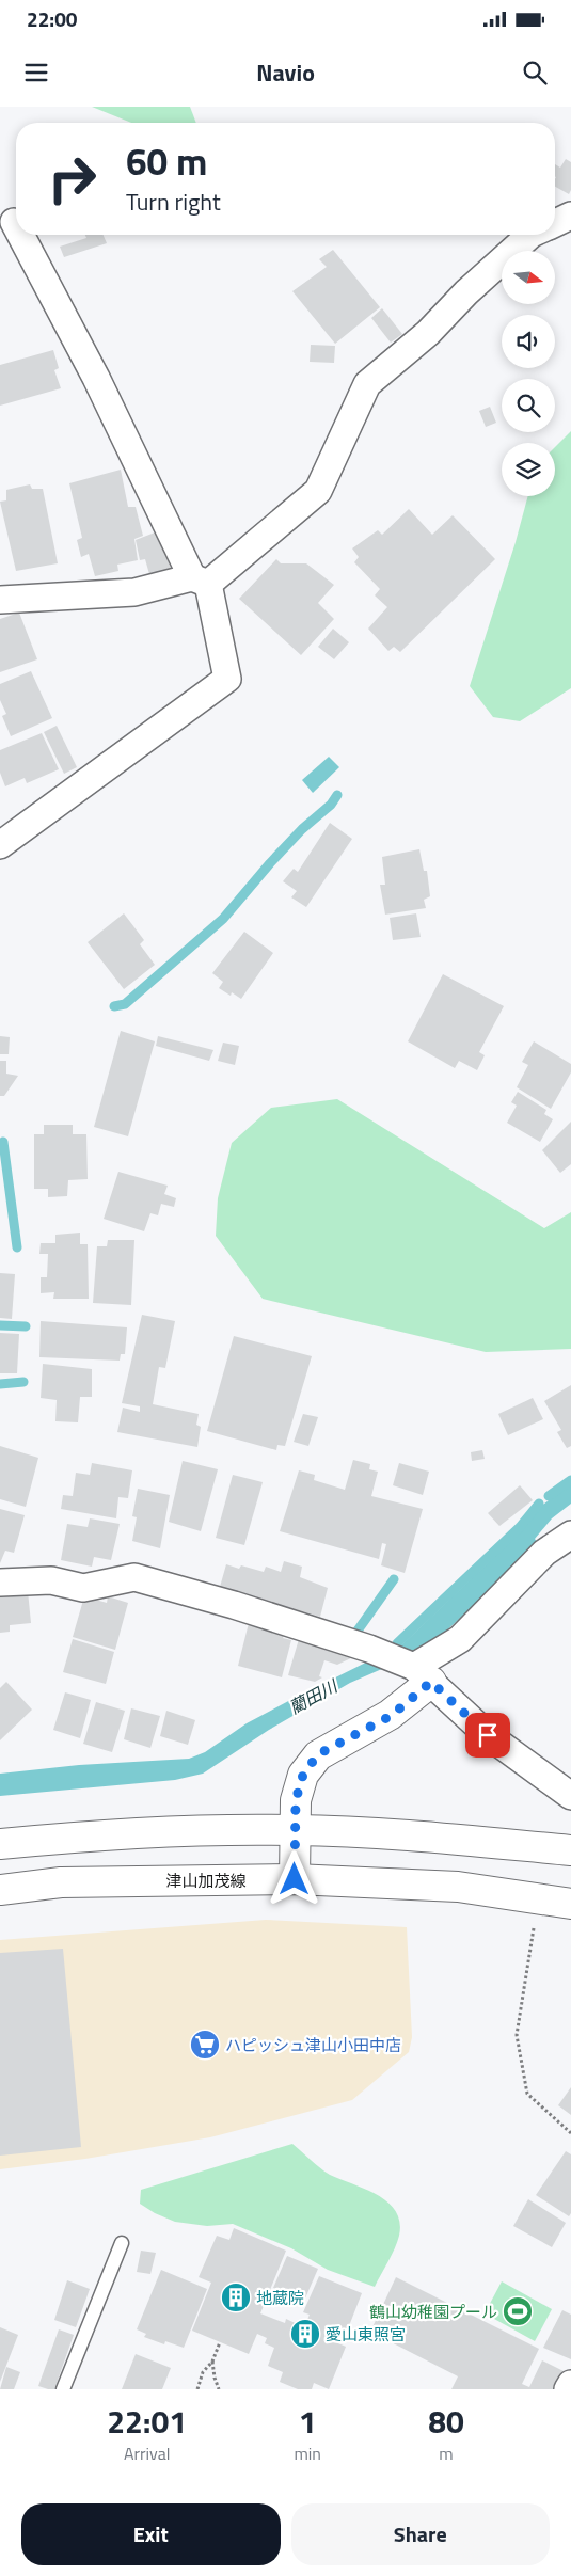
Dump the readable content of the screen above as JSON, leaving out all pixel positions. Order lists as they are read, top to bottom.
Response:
{
  "streets": {
    "main road": ["津山加茂線"]
  },
  "water": ["藺田川"],
  "places": {
    "supermarket": ["ハピッシュ津山小田中店"],
    "building": ["地蔵院", "愛山東照宮"],
    "sports": ["鶴山幼稚園プール"]
  },
  "north": "right",
  "page": {
    "status": "22:00",
    "header": "Navio",
    "turn": ["60 m", "Turn right"],
    "eta": [
      "22:01",
      "Arrival",
      "1",
      "min",
      "80",
      "m"
    ],
    "buttons": ["Exit", "Share"]
  }
}
